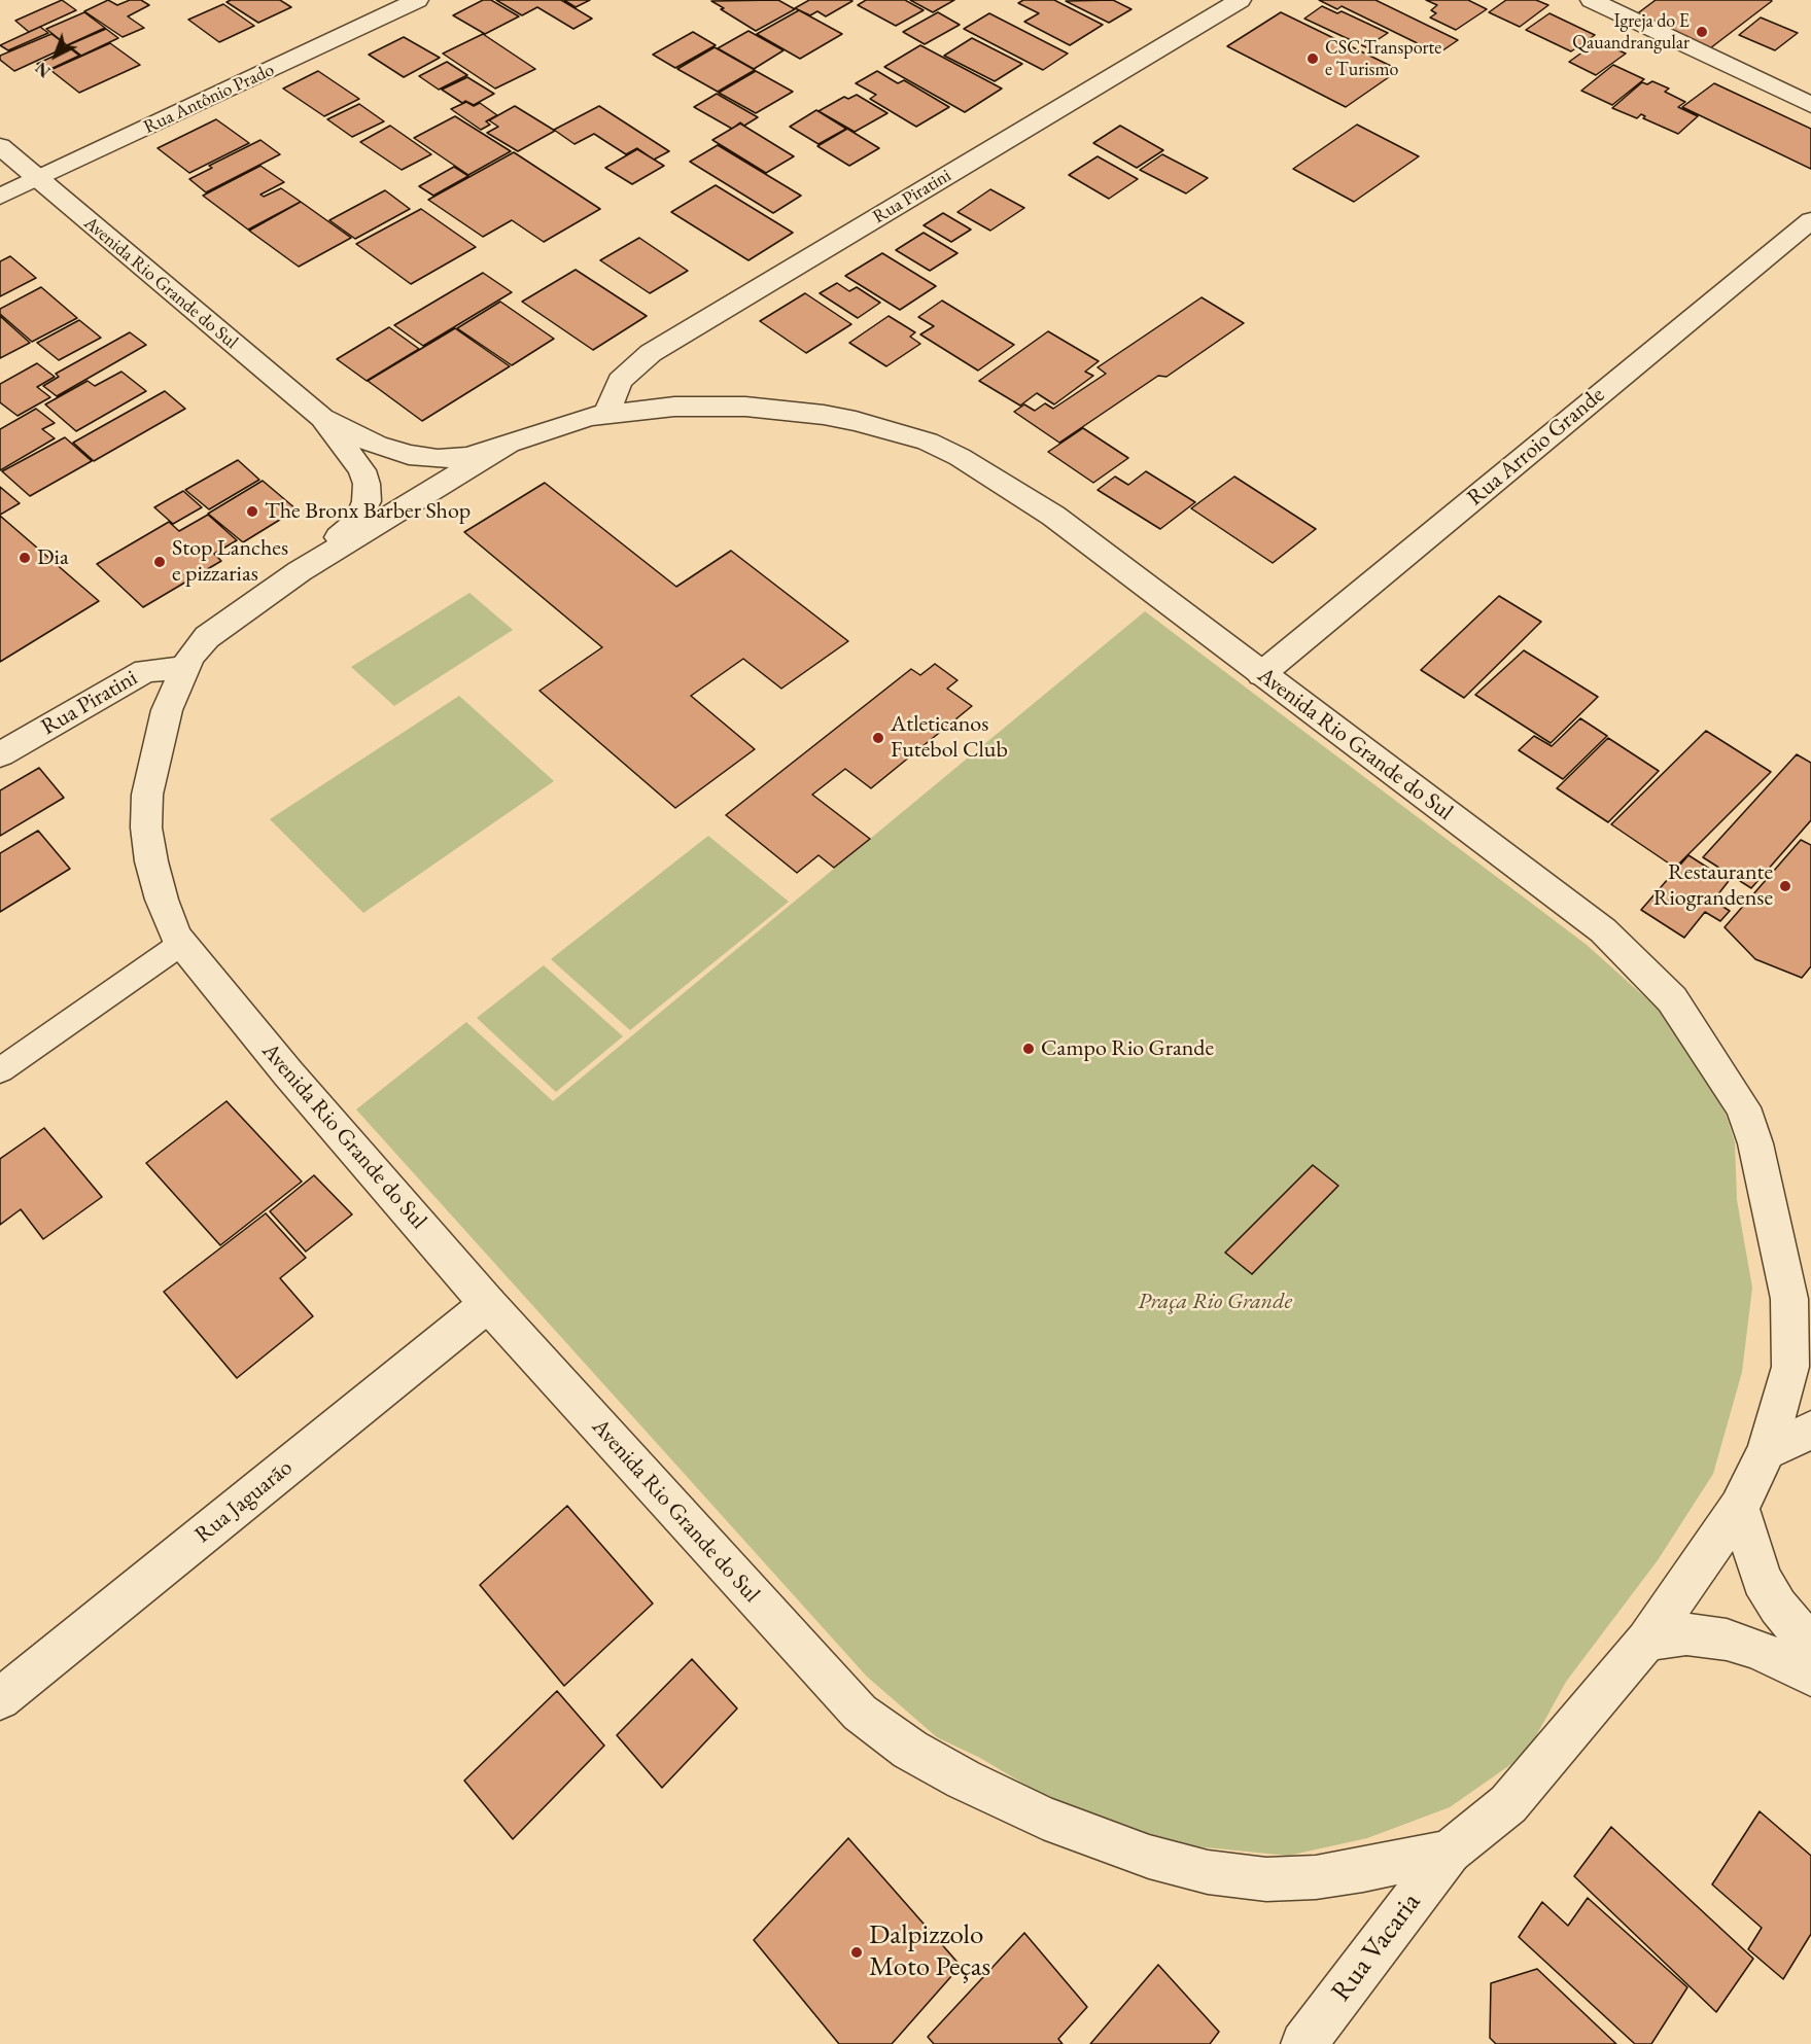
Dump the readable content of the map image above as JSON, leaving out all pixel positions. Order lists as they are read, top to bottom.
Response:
{
  "streets": {
    "street": [
      "Rua Antônio Prado",
      "Rua Piratini",
      "Avenida Rio Grande do Sul",
      "Rua Arroio Grande",
      "Rua Jaguarão",
      "Rua Vacaria"
    ]
  },
  "crossings": [
    ["Rua Antônio Prado", "Avenida Rio Grande do Sul"],
    ["Rua Piratini", "Avenida Rio Grande do Sul"],
    ["Avenida Rio Grande do Sul", "Rua Arroio Grande"],
    ["Avenida Rio Grande do Sul", "Rua Jaguarão"],
    ["Avenida Rio Grande do Sul", "Rua Vacaria"]
  ],
  "parks": ["Praça Rio Grande"],
  "places": [
    "Igreja do E Qauandrangular",
    "CSC Transporte e Turismo",
    "The Bronx Barber Shop",
    "Dia",
    "Stop Lanches e pizzarias",
    "Atleticanos Futebol Club",
    "Restaurante Riograndense",
    "Campo Rio Grande",
    "Dalpizzolo Moto Peças"
  ],
  "north": "bottom left"
}
